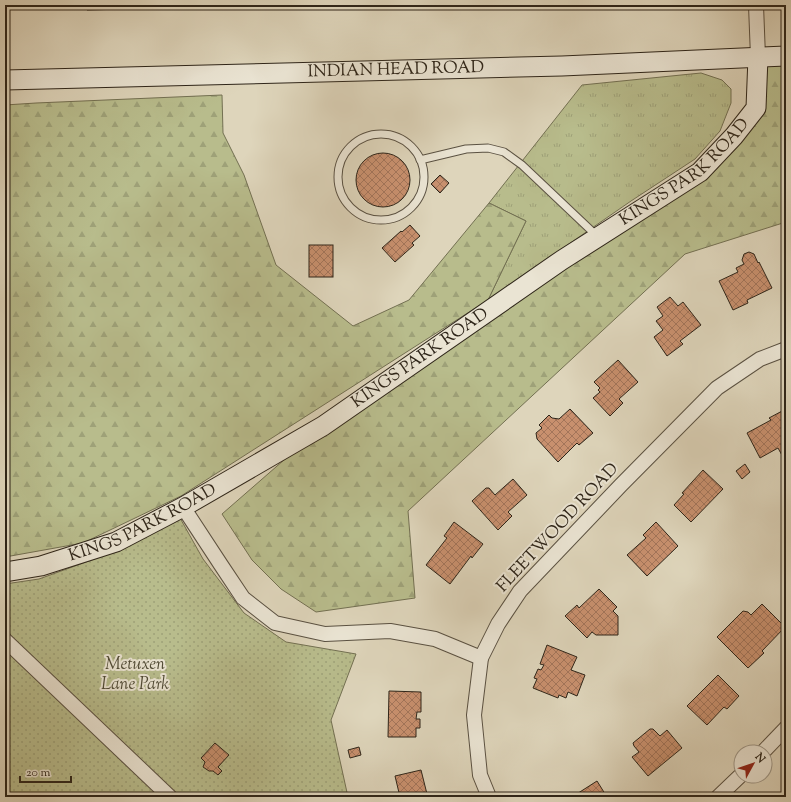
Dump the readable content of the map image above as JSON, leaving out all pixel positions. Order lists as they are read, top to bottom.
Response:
{
  "streets": {
    "street": ["INDIAN HEAD ROAD", "KINGS PARK ROAD", "FLEETWOOD ROAD"]
  },
  "crossings": [
    ["INDIAN HEAD ROAD", "KINGS PARK ROAD"]
  ],
  "parks": ["Metuxen Lane Park"],
  "scale_bar": "20 m",
  "north": "top right"
}
